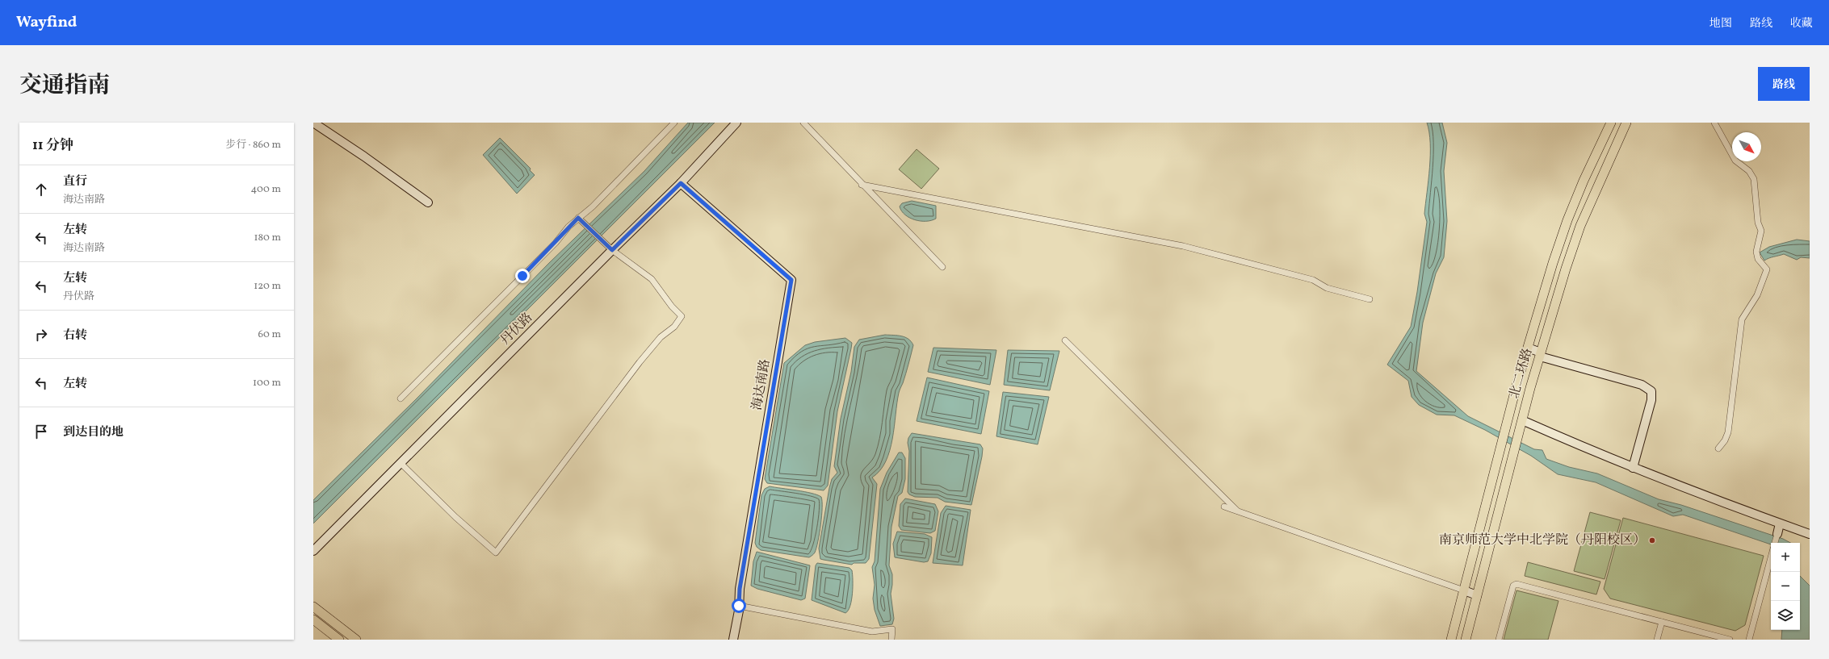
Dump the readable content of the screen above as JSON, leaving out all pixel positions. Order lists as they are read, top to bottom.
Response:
{
  "streets": {
    "main road": ["北二环路"],
    "street": ["丹伏路", "海达南路"]
  },
  "crossings": [
    ["丹伏路", "海达南路"]
  ],
  "places": ["南京师范大学中北学院（丹阳校区）"],
  "north": "bottom right",
  "page": {
    "header": "Wayfind",
    "nav": ["地图", "路线", "收藏"],
    "title": "交通指南",
    "buttons": "路线",
    "heading": ["11 分钟", "步行 · 860 m"],
    "list": [
      ["直行", "海达南路", "400 m"],
      ["左转", "海达南路", "180 m"],
      ["左转", "丹伏路", "120 m"],
      ["右转", "60 m"],
      ["左转", "100 m"],
      "到达目的地"
    ],
    "map_buttons": ["+", "−"]
  }
}
